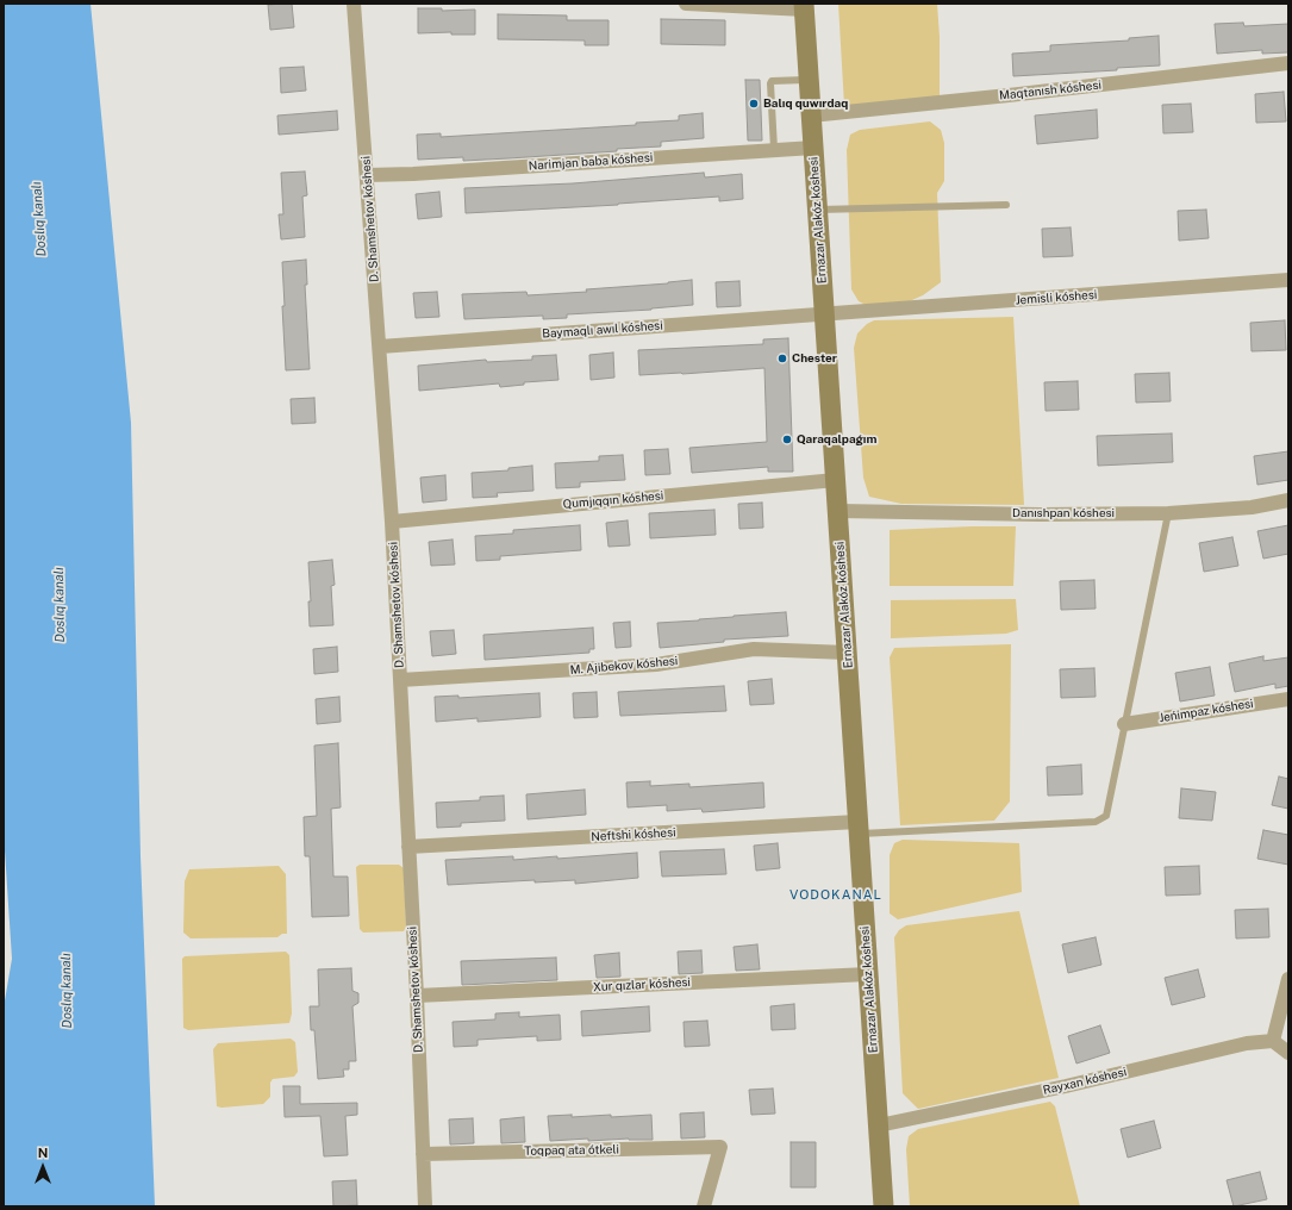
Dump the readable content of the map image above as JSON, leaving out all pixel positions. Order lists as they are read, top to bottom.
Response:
{
  "streets": {
    "main road": ["Ernazar Alakóz kóshesi"],
    "street": [
      "Maqtanısh kóshesi",
      "Narimjan baba kóshesi",
      "D. Shamshetov kóshesi",
      "Jemisli kóshesi",
      "Baymaqlı awıl kóshesi",
      "Qumjıqqın kóshesi",
      "Danıshpan kóshesi",
      "M. Ajibekov kóshesi",
      "Jeńimpaz kóshesi",
      "Neftshi kóshesi",
      "Xur qızlar kóshesi",
      "Rayxan kóshesi",
      "Toqpaq ata ótkeli"
    ]
  },
  "crossings": [
    ["Maqtanısh kóshesi", "Ernazar Alakóz kóshesi"],
    ["Narimjan baba kóshesi", "D. Shamshetov kóshesi"],
    ["Narimjan baba kóshesi", "Ernazar Alakóz kóshesi"],
    ["D. Shamshetov kóshesi", "Baymaqlı awıl kóshesi"],
    ["D. Shamshetov kóshesi", "Qumjıqqın kóshesi"],
    ["D. Shamshetov kóshesi", "M. Ajibekov kóshesi"],
    ["D. Shamshetov kóshesi", "Neftshi kóshesi"],
    ["D. Shamshetov kóshesi", "Xur qızlar kóshesi"],
    ["D. Shamshetov kóshesi", "Toqpaq ata ótkeli"],
    ["Ernazar Alakóz kóshesi", "Jemisli kóshesi"],
    ["Ernazar Alakóz kóshesi", "Baymaqlı awıl kóshesi"],
    ["Ernazar Alakóz kóshesi", "Qumjıqqın kóshesi"],
    ["Ernazar Alakóz kóshesi", "Danıshpan kóshesi"],
    ["Ernazar Alakóz kóshesi", "M. Ajibekov kóshesi"],
    ["Ernazar Alakóz kóshesi", "Neftshi kóshesi"],
    ["Ernazar Alakóz kóshesi", "Xur qızlar kóshesi"],
    ["Ernazar Alakóz kóshesi", "Rayxan kóshesi"],
    ["Jemisli kóshesi", "Baymaqlı awıl kóshesi"]
  ],
  "districts": ["VODOKANAL"],
  "water": ["Doslıq kanalı"],
  "places": ["Balıq quwırdaq", "Chester", "Qaraqalpaǵım"],
  "north": "top"
}
